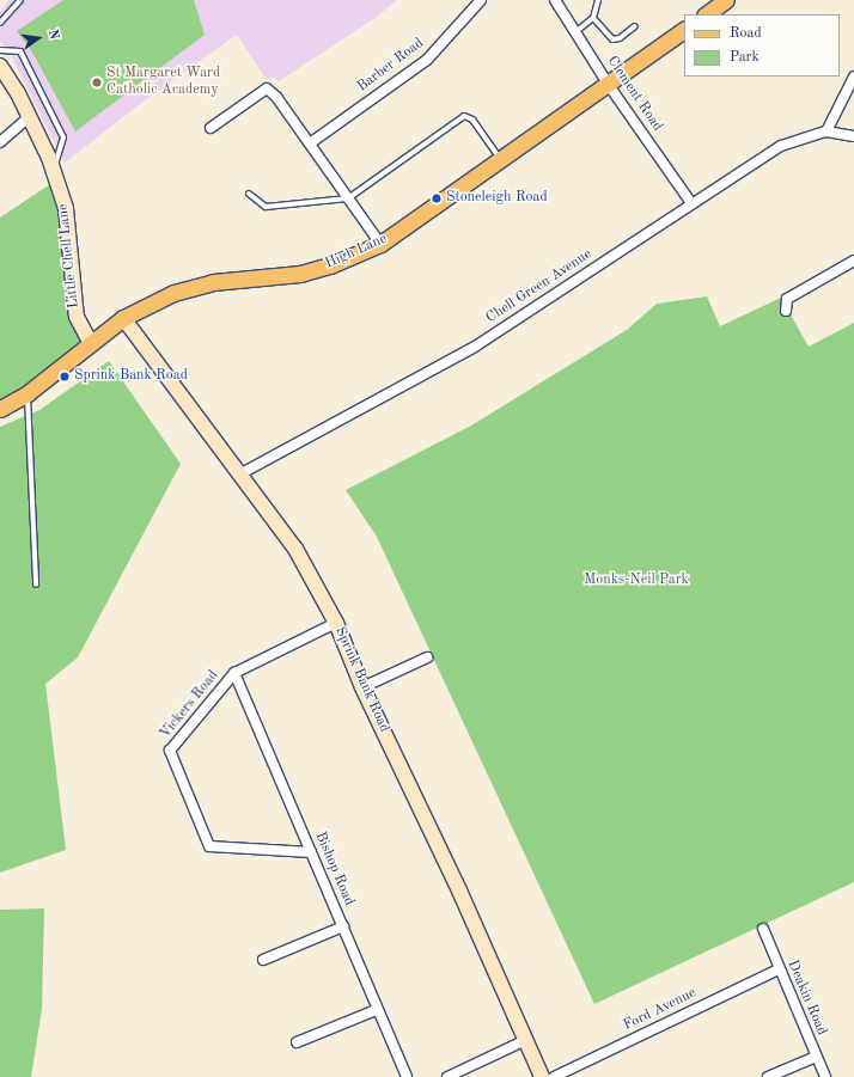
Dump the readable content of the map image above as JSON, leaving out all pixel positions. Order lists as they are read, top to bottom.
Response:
{
  "streets": {
    "main road": ["High Lane"],
    "street": [
      "Barber Road",
      "Clement Road",
      "Little Chell Lane",
      "Chell Green Avenue",
      "Sprink Bank Road",
      "Vickers Road",
      "Bishop Road",
      "Deakin Road",
      "Ford Avenue"
    ]
  },
  "crossings": [
    ["Clement Road", "High Lane"],
    ["Clement Road", "Chell Green Avenue"],
    ["High Lane", "Little Chell Lane"],
    ["High Lane", "Sprink Bank Road"],
    ["Chell Green Avenue", "Sprink Bank Road"],
    ["Sprink Bank Road", "Vickers Road"],
    ["Vickers Road", "Bishop Road"],
    ["Deakin Road", "Ford Avenue"]
  ],
  "parks": ["Monks-Neil Park"],
  "places": ["St Margaret Ward Catholic Academy", "Stoneleigh Road", "Sprink Bank Road"],
  "legend": ["Road", "Park"],
  "north": "right"
}
